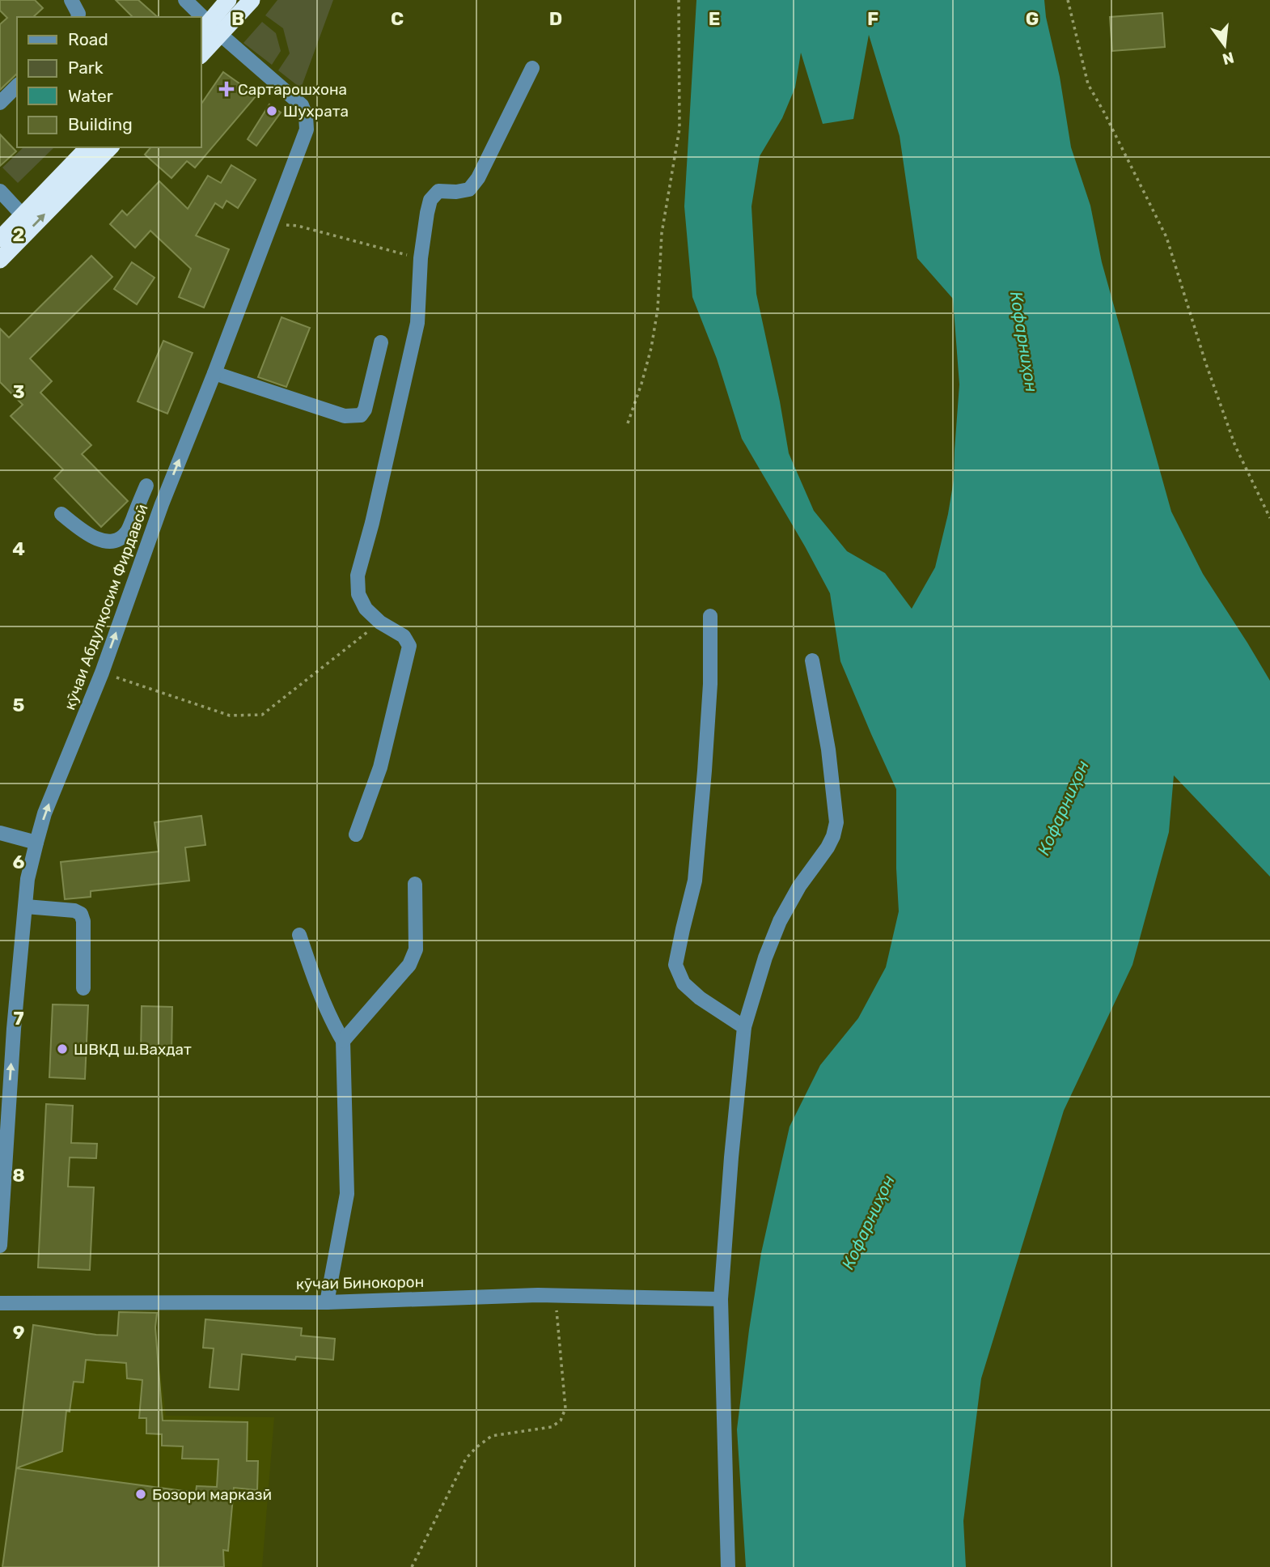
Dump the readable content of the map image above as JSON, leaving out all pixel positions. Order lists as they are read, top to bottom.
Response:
{
  "streets": {
    "street": ["кӯчаи Абдулқосим Фирдавсӣ", "кӯчаи Бинокорон"]
  },
  "one_way": ["кӯчаи Абдулқосим Фирдавсӣ"],
  "water": ["Кофарниҳон"],
  "places": {
    "health": ["Сартарошхона"],
    "other": ["Шухрата", "ШВКД ш.Вахдат", "Бозори марказӣ"]
  },
  "legend": [
    "Road",
    "Park",
    "Water",
    "Building"
  ],
  "north": "bottom",
  "grid": {
    "columns": [
      "B",
      "C",
      "D",
      "E",
      "F",
      "G"
    ],
    "rows": [
      "2",
      "3",
      "4",
      "5",
      "6",
      "7",
      "8",
      "9"
    ]
  }
}
